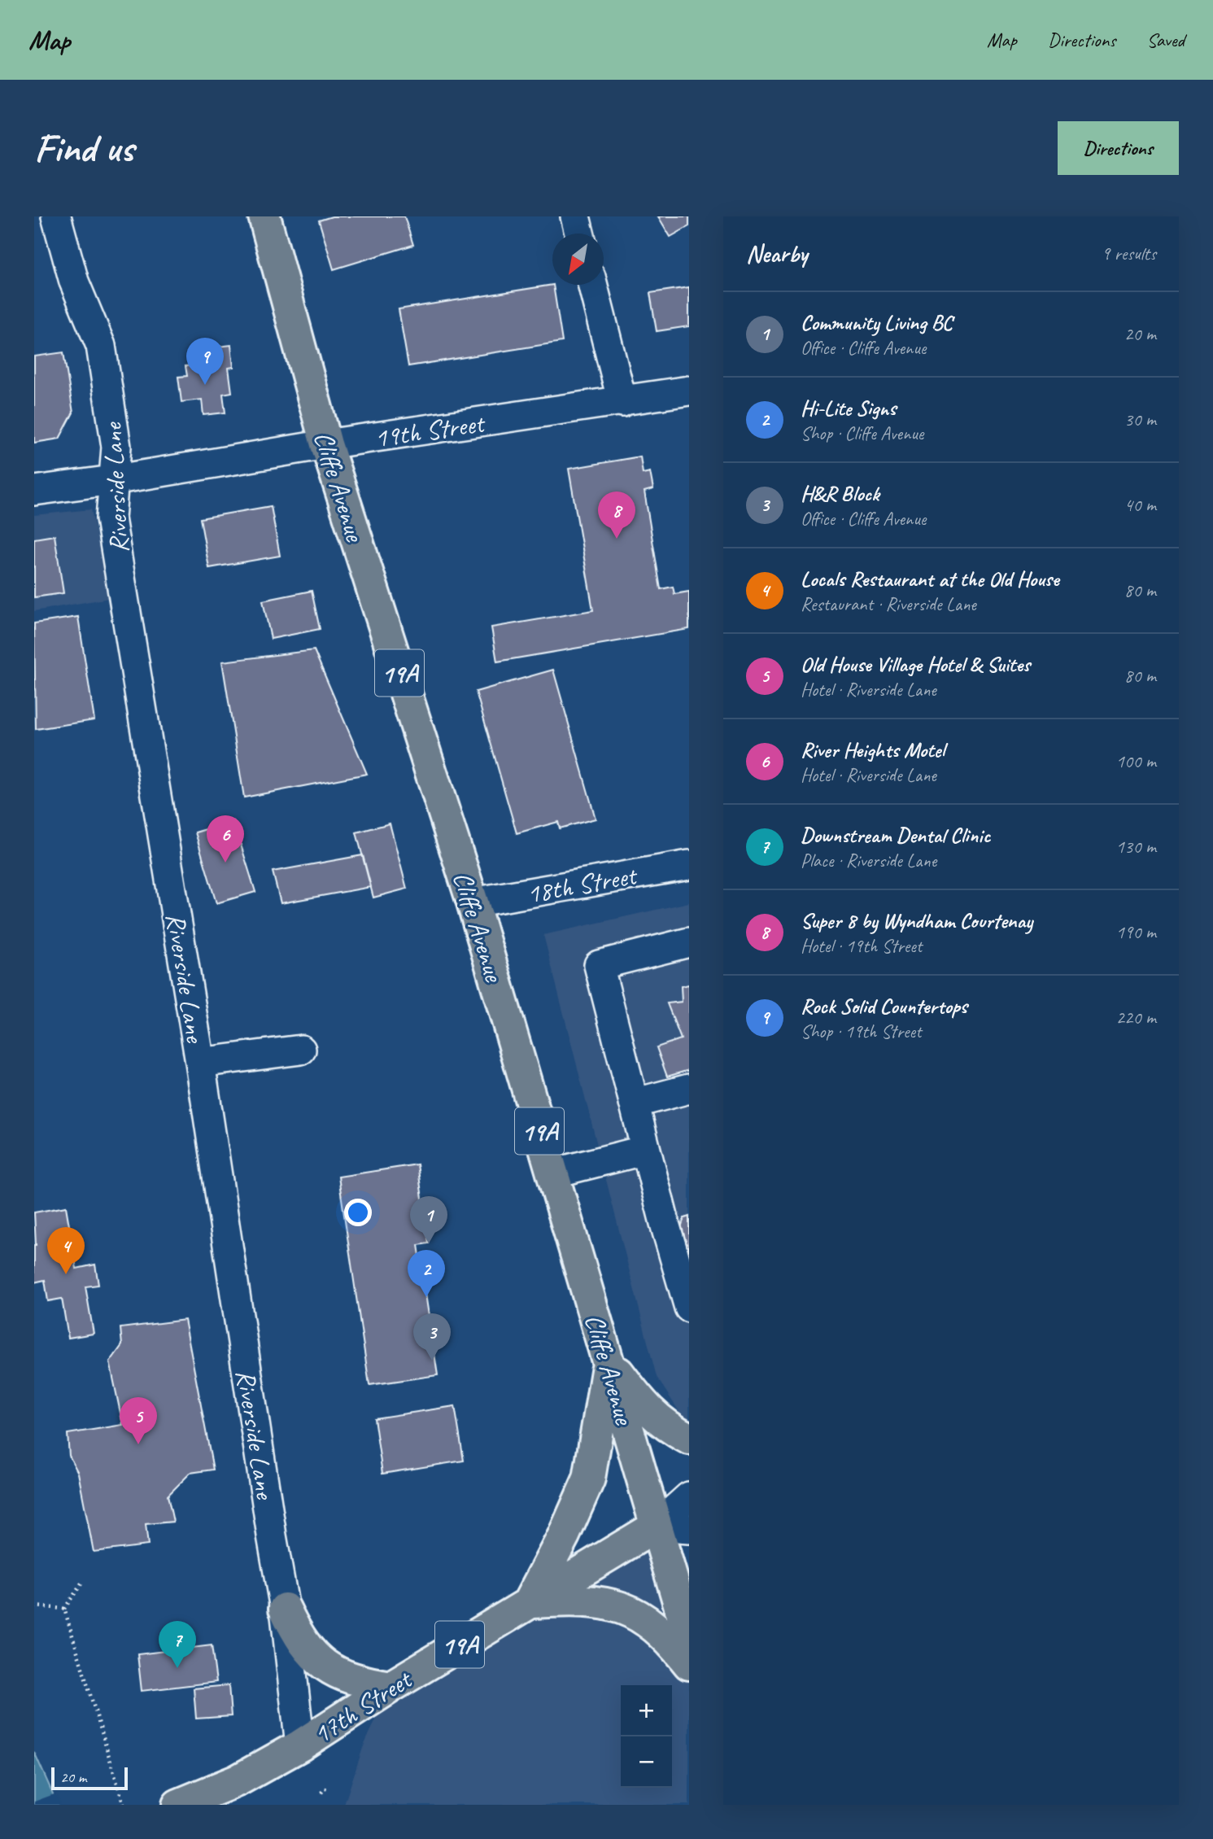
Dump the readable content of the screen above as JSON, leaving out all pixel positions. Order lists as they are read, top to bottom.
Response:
{
  "streets": {
    "main road": ["Cliffe Avenue", "19A", "17th Street"],
    "street": ["19th Street", "Riverside Lane", "18th Street"]
  },
  "crossings": [
    ["19th Street", "Cliffe Avenue"],
    ["19th Street", "Riverside Lane"],
    ["Cliffe Avenue", "18th Street"],
    ["Cliffe Avenue", "17th Street"],
    ["Riverside Lane", "17th Street"]
  ],
  "scale_bar": "20 m",
  "north": "bottom left",
  "page": {
    "header": "Map",
    "nav": ["Map", "Directions", "Saved"],
    "buttons": "Directions",
    "title": "Find us",
    "heading": ["Nearby", "9 results"],
    "list": [
      {
        "mark": "1",
        "name": "Community Living BC",
        "note": "Office · Cliffe Avenue",
        "value": "20 m"
      },
      {
        "mark": "2",
        "name": "Hi-Lite Signs",
        "note": "Shop · Cliffe Avenue",
        "value": "30 m"
      },
      {
        "mark": "3",
        "name": "H&R Block",
        "note": "Office · Cliffe Avenue",
        "value": "40 m"
      },
      {
        "mark": "4",
        "name": "Locals Restaurant at the Old House",
        "note": "Restaurant · Riverside Lane",
        "value": "80 m"
      },
      {
        "mark": "5",
        "name": "Old House Village Hotel & Suites",
        "note": "Hotel · Riverside Lane",
        "value": "80 m"
      },
      {
        "mark": "6",
        "name": "River Heights Motel",
        "note": "Hotel · Riverside Lane",
        "value": "100 m"
      },
      {
        "mark": "7",
        "name": "Downstream Dental Clinic",
        "note": "Place · Riverside Lane",
        "value": "130 m"
      },
      {
        "mark": "8",
        "name": "Super 8 by Wyndham Courtenay",
        "note": "Hotel · 19th Street",
        "value": "190 m"
      },
      {
        "mark": "9",
        "name": "Rock Solid Countertops",
        "note": "Shop · 19th Street",
        "value": "220 m"
      }
    ],
    "pins": [
      "9",
      "8",
      "6",
      "1",
      "4",
      "2",
      "3",
      "5",
      "7"
    ],
    "map_buttons": ["+", "−"],
    "scale": "20 m"
  }
}
